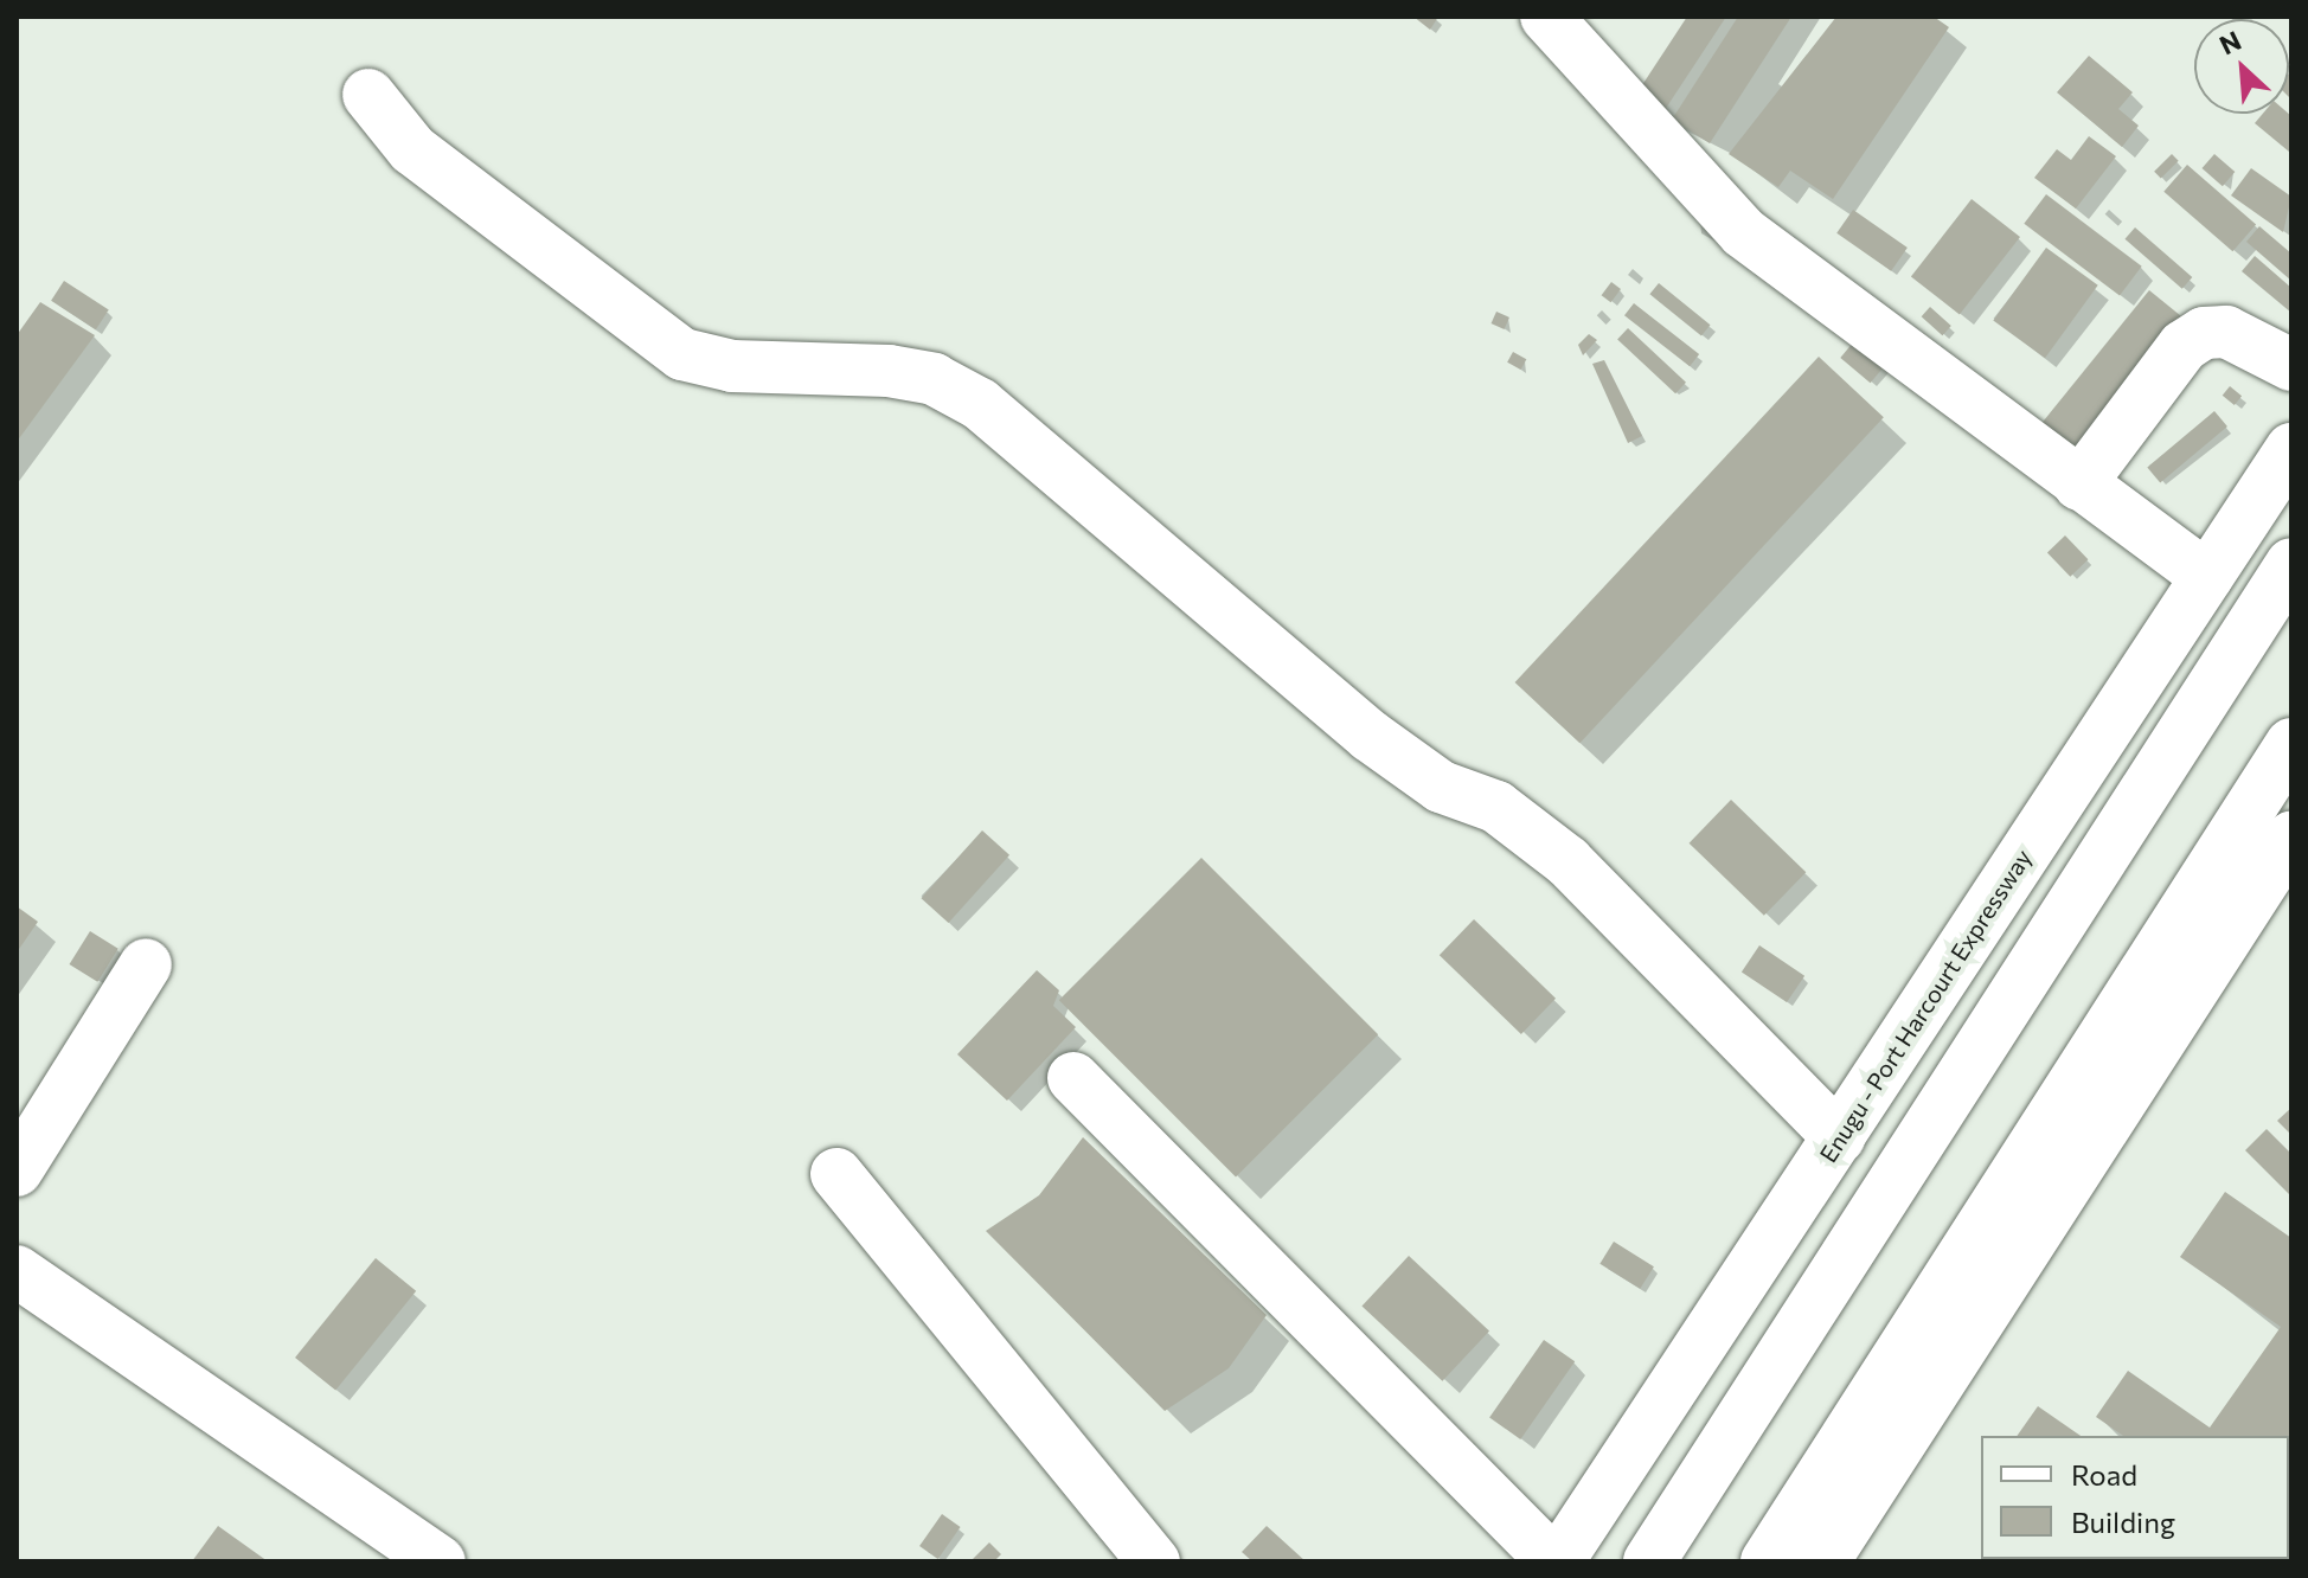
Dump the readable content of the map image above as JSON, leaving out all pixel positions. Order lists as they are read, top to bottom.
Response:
{
  "streets": {
    "main road": ["Enugu - Port Harcourt Expressway"]
  },
  "legend": ["Road", "Building"],
  "north": "top left"
}
